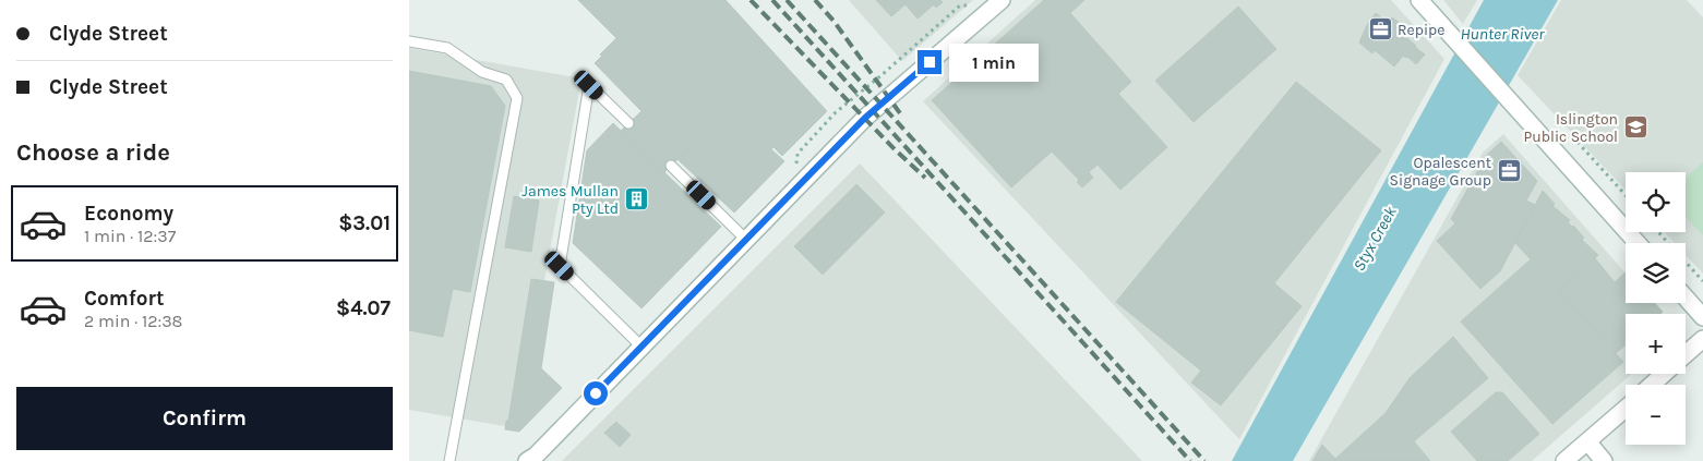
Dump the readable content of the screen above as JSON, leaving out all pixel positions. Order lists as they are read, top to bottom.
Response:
{
  "water": ["Hunter River", "Styx Creek"],
  "places": {
    "office": ["Repipe", "Opalescent Signage Group"],
    "school or university": ["Islington Public School"],
    "building": ["James Mullan Pty Ltd"]
  },
  "page": {
    "banner": ["Clyde Street", "Clyde Street"],
    "bubble": "1 min",
    "heading": "Choose a ride",
    "map_buttons": ["+", "−"],
    "list": [
      {
        "name": "Economy",
        "note": "1 min · 12:37",
        "value": "$3.01"
      },
      {
        "name": "Comfort",
        "note": "2 min · 12:38",
        "value": "$4.07"
      }
    ],
    "buttons": "Confirm"
  }
}
